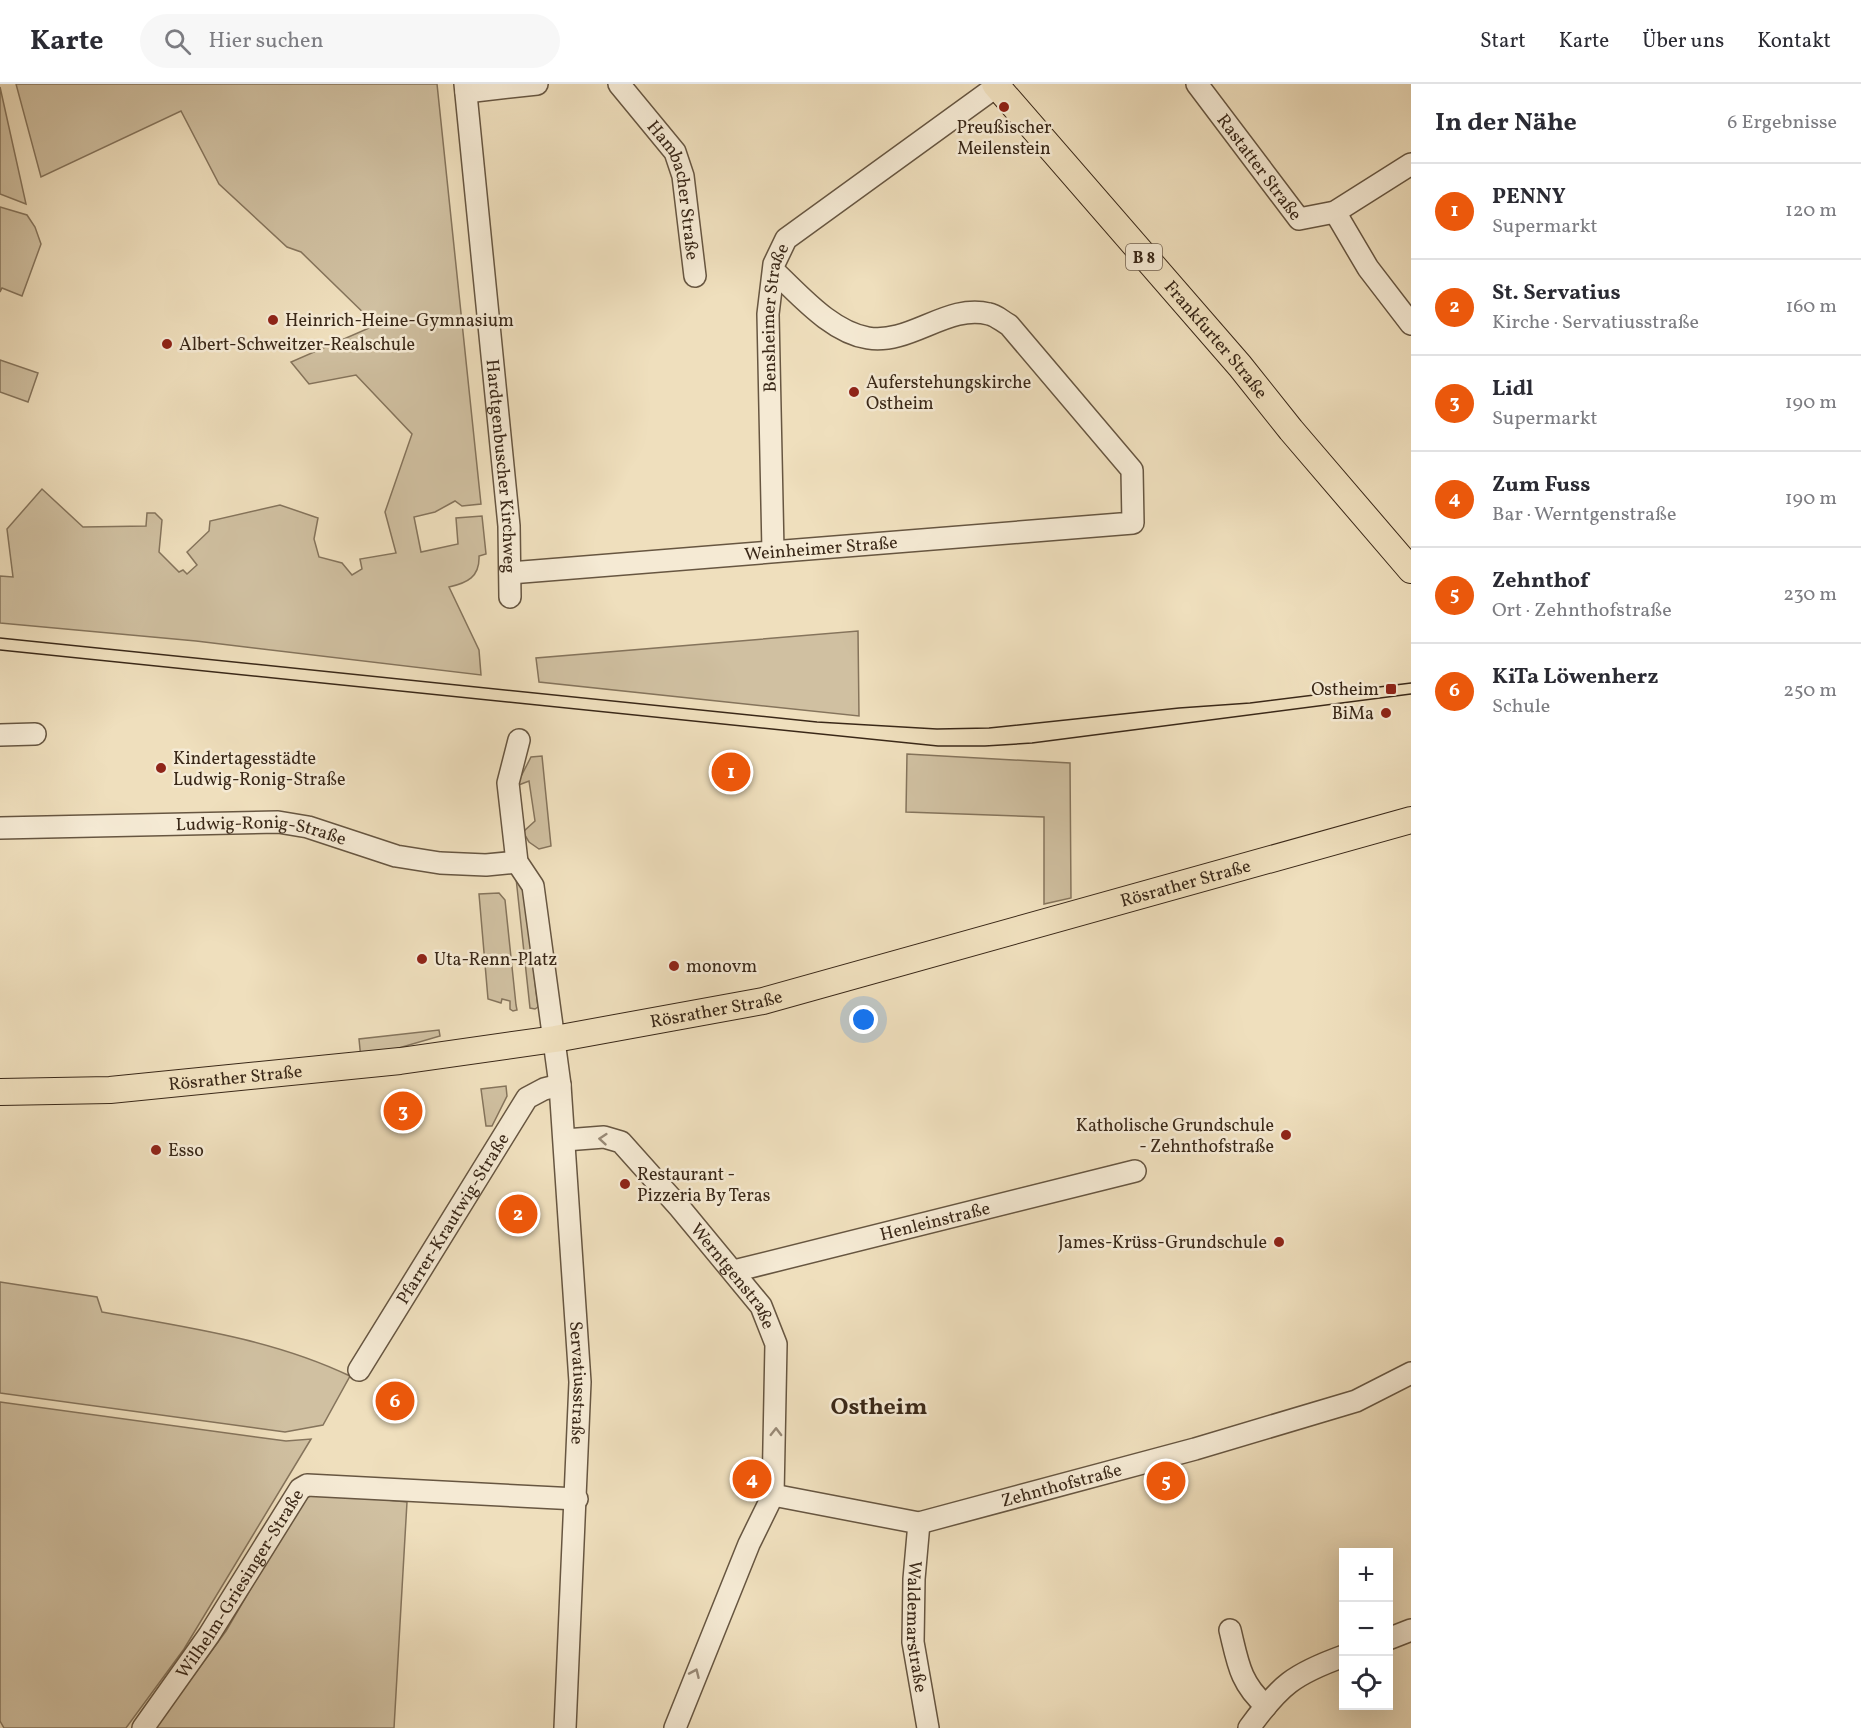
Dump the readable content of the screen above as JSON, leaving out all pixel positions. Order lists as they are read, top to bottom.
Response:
{
  "streets": {
    "main road": ["B 8", "Frankfurter Straße", "Rösrather Straße"],
    "street": [
      "Rastatter Straße",
      "Hambacher Straße",
      "Bensheimer Straße",
      "Hardtgenbuscher Kirchweg",
      "Weinheimer Straße",
      "Ludwig-Ronig-Straße",
      "Pfarrer-Krautwig-Straße",
      "Henleinstraße",
      "Werntgenstraße",
      "Servatiusstraße",
      "Zehnthofstraße",
      "Wilhelm-Griesinger-Straße",
      "Waldemarstraße"
    ]
  },
  "crossings": [
    ["Bensheimer Straße", "Frankfurter Straße"],
    ["Bensheimer Straße", "Weinheimer Straße"],
    ["Hardtgenbuscher Kirchweg", "Weinheimer Straße"],
    ["Rösrather Straße", "Servatiusstraße"],
    ["Pfarrer-Krautwig-Straße", "Servatiusstraße"],
    ["Henleinstraße", "Werntgenstraße"],
    ["Werntgenstraße", "Servatiusstraße"],
    ["Werntgenstraße", "Zehnthofstraße"],
    ["Servatiusstraße", "Wilhelm-Griesinger-Straße"],
    ["Zehnthofstraße", "Waldemarstraße"]
  ],
  "one_way": ["Werntgenstraße"],
  "districts": ["Ostheim"],
  "places": {
    "other": [
      "Preußischer Meilenstein",
      "Heinrich-Heine-Gymnasium",
      "Albert-Schweitzer-Realschule",
      "Auferstehungskirche Ostheim",
      "BiMa",
      "Kindertagesstädte Ludwig-Ronig-Straße",
      "Uta-Renn-Platz",
      "monovm",
      "Katholische Grundschule - Zehnthofstraße",
      "Esso",
      "Restaurant - Pizzeria By Teras",
      "James-Krüss-Grundschule"
    ],
    "transit": ["Ostheim"]
  },
  "page": {
    "header": "Karte",
    "search": "Hier suchen",
    "nav": [
      "Start",
      "Karte",
      "Über uns",
      "Kontakt"
    ],
    "heading": ["In der Nähe", "6 Ergebnisse"],
    "list": [
      {
        "mark": "1",
        "name": "PENNY",
        "note": "Supermarkt",
        "value": "120 m"
      },
      {
        "mark": "2",
        "name": "St. Servatius",
        "note": "Kirche · Servatiusstraße",
        "value": "160 m"
      },
      {
        "mark": "3",
        "name": "Lidl",
        "note": "Supermarkt",
        "value": "190 m"
      },
      {
        "mark": "4",
        "name": "Zum Fuss",
        "note": "Bar · Werntgenstraße",
        "value": "190 m"
      },
      {
        "mark": "5",
        "name": "Zehnthof",
        "note": "Ort · Zehnthofstraße",
        "value": "230 m"
      },
      {
        "mark": "6",
        "name": "KiTa Löwenherz",
        "note": "Schule",
        "value": "250 m"
      }
    ],
    "pins": [
      "1",
      "3",
      "2",
      "6",
      "4",
      "5"
    ],
    "map_buttons": ["+", "−"]
  }
}
